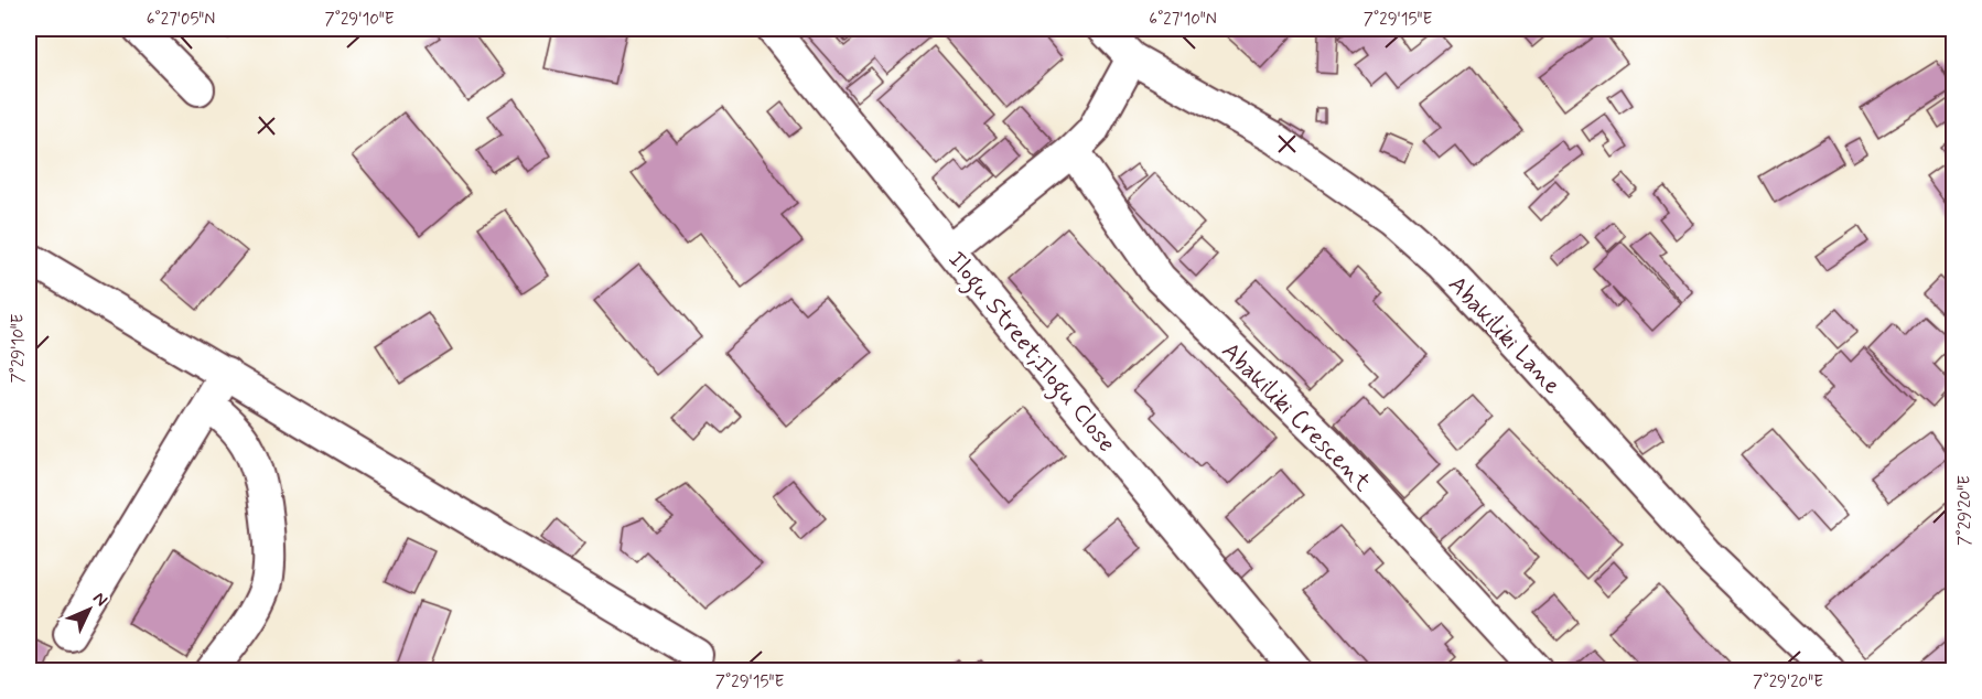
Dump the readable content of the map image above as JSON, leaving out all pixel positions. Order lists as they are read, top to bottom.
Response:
{
  "streets": {
    "street": ["Abakiliki Lane", "Ilogu Street;Ilogu Close", "Abakiliki Crescent"]
  },
  "north": "top right",
  "coordinates": [
    "6°27'05\"N",
    "7°29'10\"E",
    "6°27'10\"N",
    "7°29'15\"E",
    "7°29'20\"E"
  ]
}
